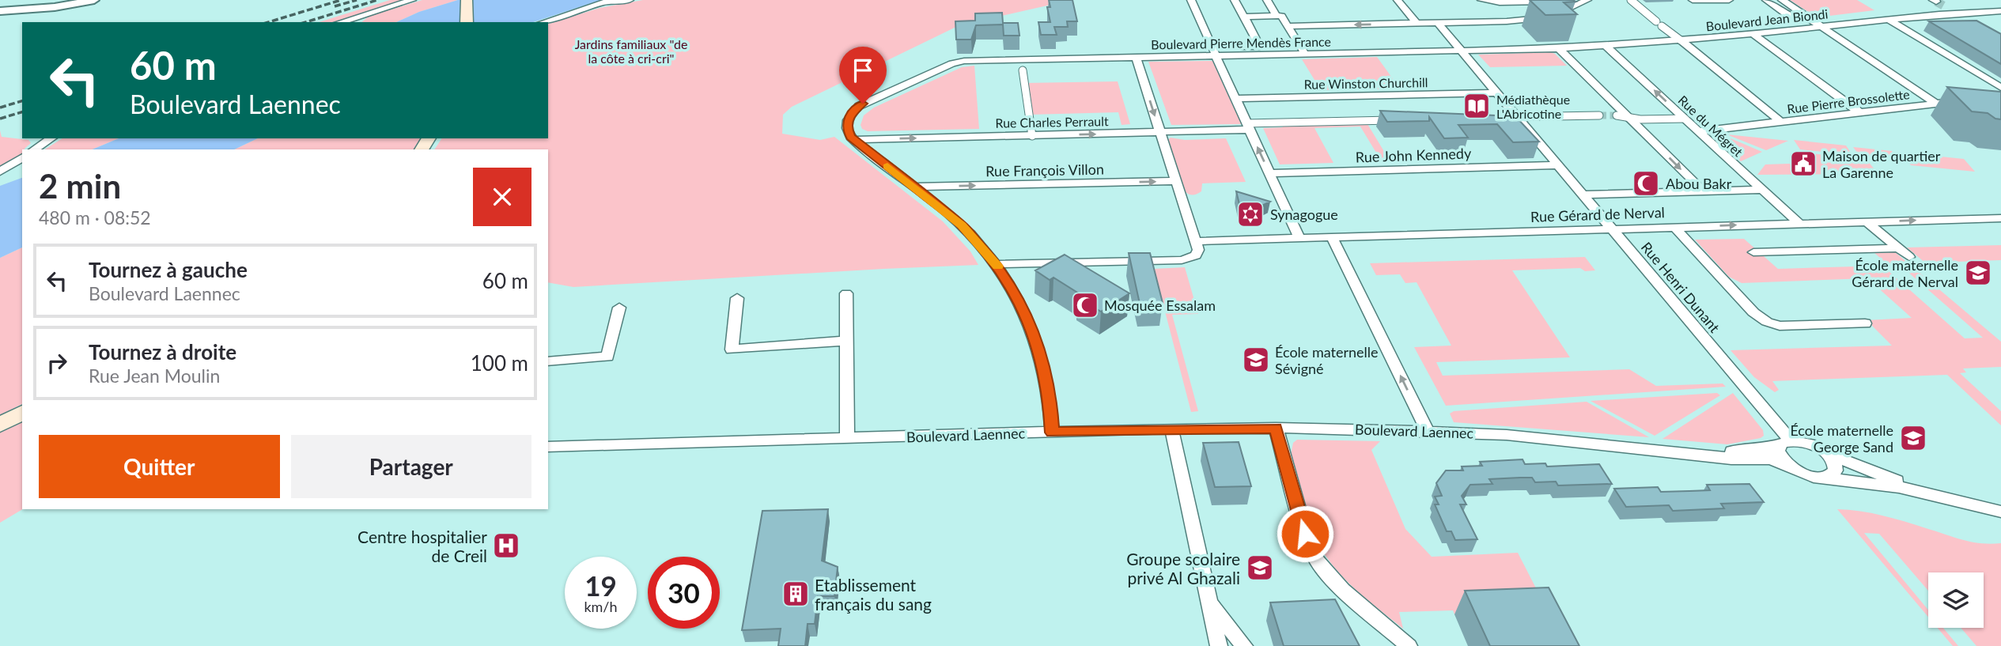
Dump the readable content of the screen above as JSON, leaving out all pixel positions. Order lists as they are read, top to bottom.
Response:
{
  "streets": {
    "street": [
      "Boulevard Jean Biondi",
      "Boulevard Pierre Mendès France",
      "Rue Winston Churchill",
      "Rue Pierre Brossolette",
      "Rue Charles Perrault",
      "Rue du Mégret",
      "Rue John Kennedy",
      "Rue François Villon",
      "Rue Gérard de Nerval",
      "Rue Henri Dunant",
      "Boulevard Laennec"
    ]
  },
  "crossings": [
    ["Boulevard Jean Biondi", "Boulevard Pierre Mendès France"],
    ["Boulevard Jean Biondi", "Rue du Mégret"],
    ["Boulevard Pierre Mendès France", "Rue Charles Perrault"],
    ["Boulevard Pierre Mendès France", "Rue Henri Dunant"],
    ["Rue Winston Churchill", "Rue Henri Dunant"],
    ["Rue Pierre Brossolette", "Rue du Mégret"],
    ["Rue du Mégret", "Rue Gérard de Nerval"],
    ["Rue John Kennedy", "Rue Henri Dunant"],
    ["Rue Gérard de Nerval", "Rue Henri Dunant"],
    ["Rue Henri Dunant", "Boulevard Laennec"]
  ],
  "one_way": ["Rue Charles Perrault"],
  "parks": ["Jardins familiaux \"de la côte à cri-cri\""],
  "places": {
    "library": ["Médiathèque L'Abricotine"],
    "public building": ["Maison de quartier La Garenne"],
    "mosque": ["Abou Bakr", "Mosquée Essalam"],
    "synagogue": ["Synagogue"],
    "school or university": [
      "École maternelle Gérard de Nerval",
      "École maternelle Sévigné",
      "École maternelle George Sand",
      "Groupe scolaire privé Al Ghazali"
    ],
    "hospital": ["Centre hospitalier de Creil"],
    "building": ["Etablissement français du sang"]
  },
  "page": {
    "turn": ["60 m", "Boulevard Laennec"],
    "heading": ["2 min", "480 m · 08:52"],
    "list": [
      {
        "name": "Tournez à gauche",
        "note": "Boulevard Laennec",
        "value": "60 m"
      },
      {
        "name": "Tournez à droite",
        "note": "Rue Jean Moulin",
        "value": "100 m"
      }
    ],
    "buttons": ["Quitter", "Partager"],
    "speed": "19 km/h",
    "limit": "30"
  }
}
